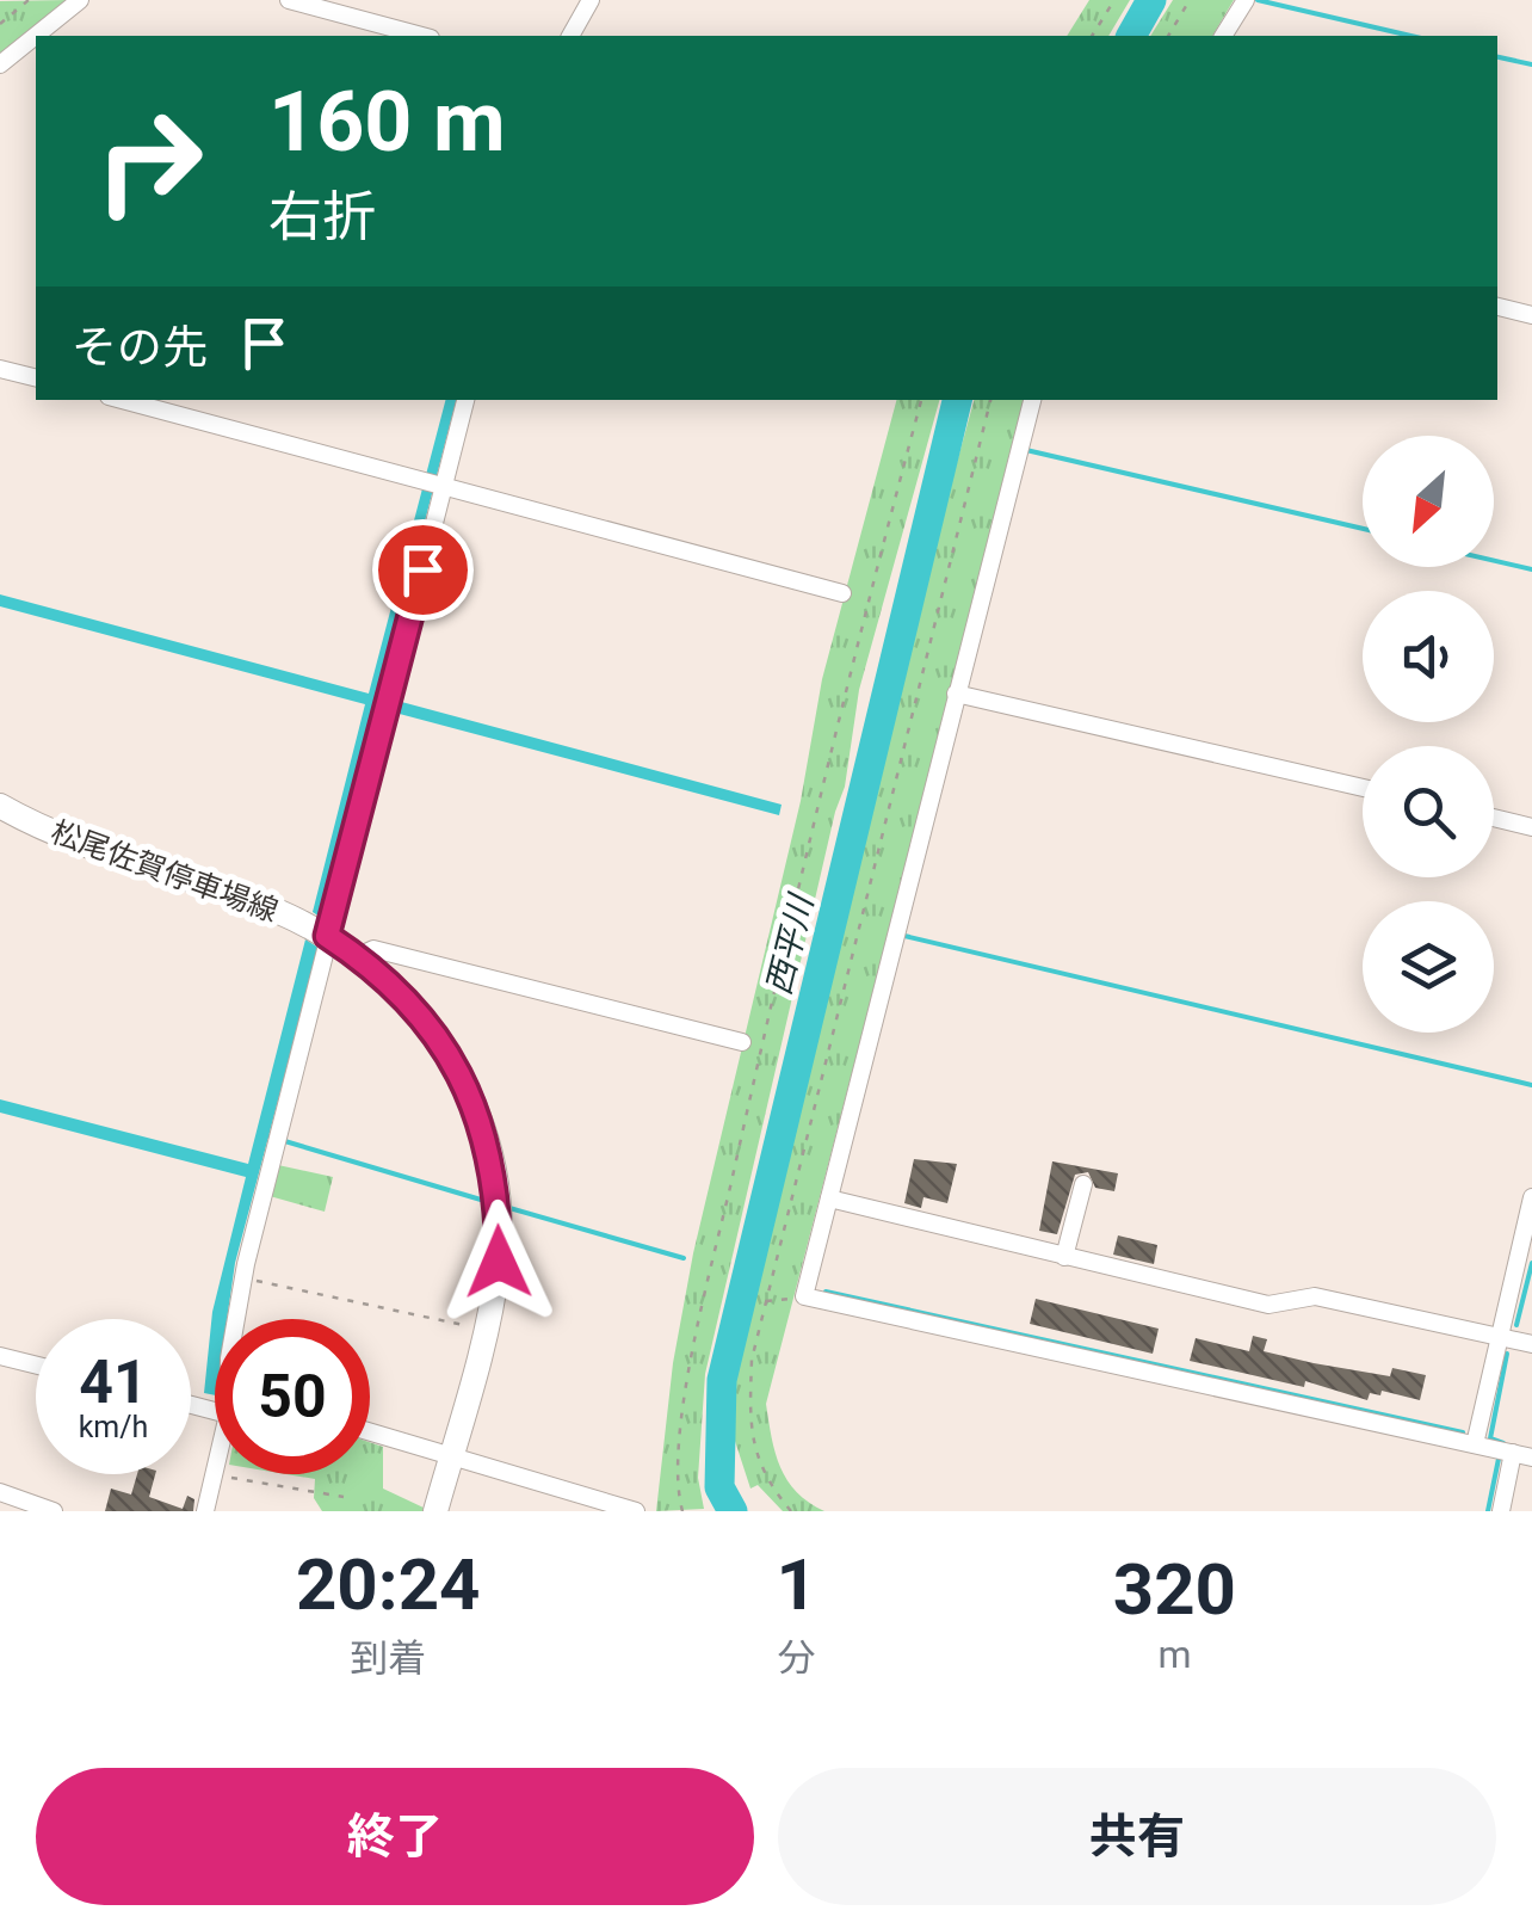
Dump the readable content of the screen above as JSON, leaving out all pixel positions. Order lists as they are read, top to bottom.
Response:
{
  "streets": {
    "main road": ["松尾佐賀停車場線"]
  },
  "water": ["西平川"],
  "north": "bottom left",
  "page": {
    "turn": ["160 m", "右折"],
    "then": "その先",
    "speed": "41 km/h",
    "limit": "50",
    "eta": [
      "20:24",
      "到着",
      "1",
      "分",
      "320",
      "m"
    ],
    "buttons": ["終了", "共有"]
  }
}
